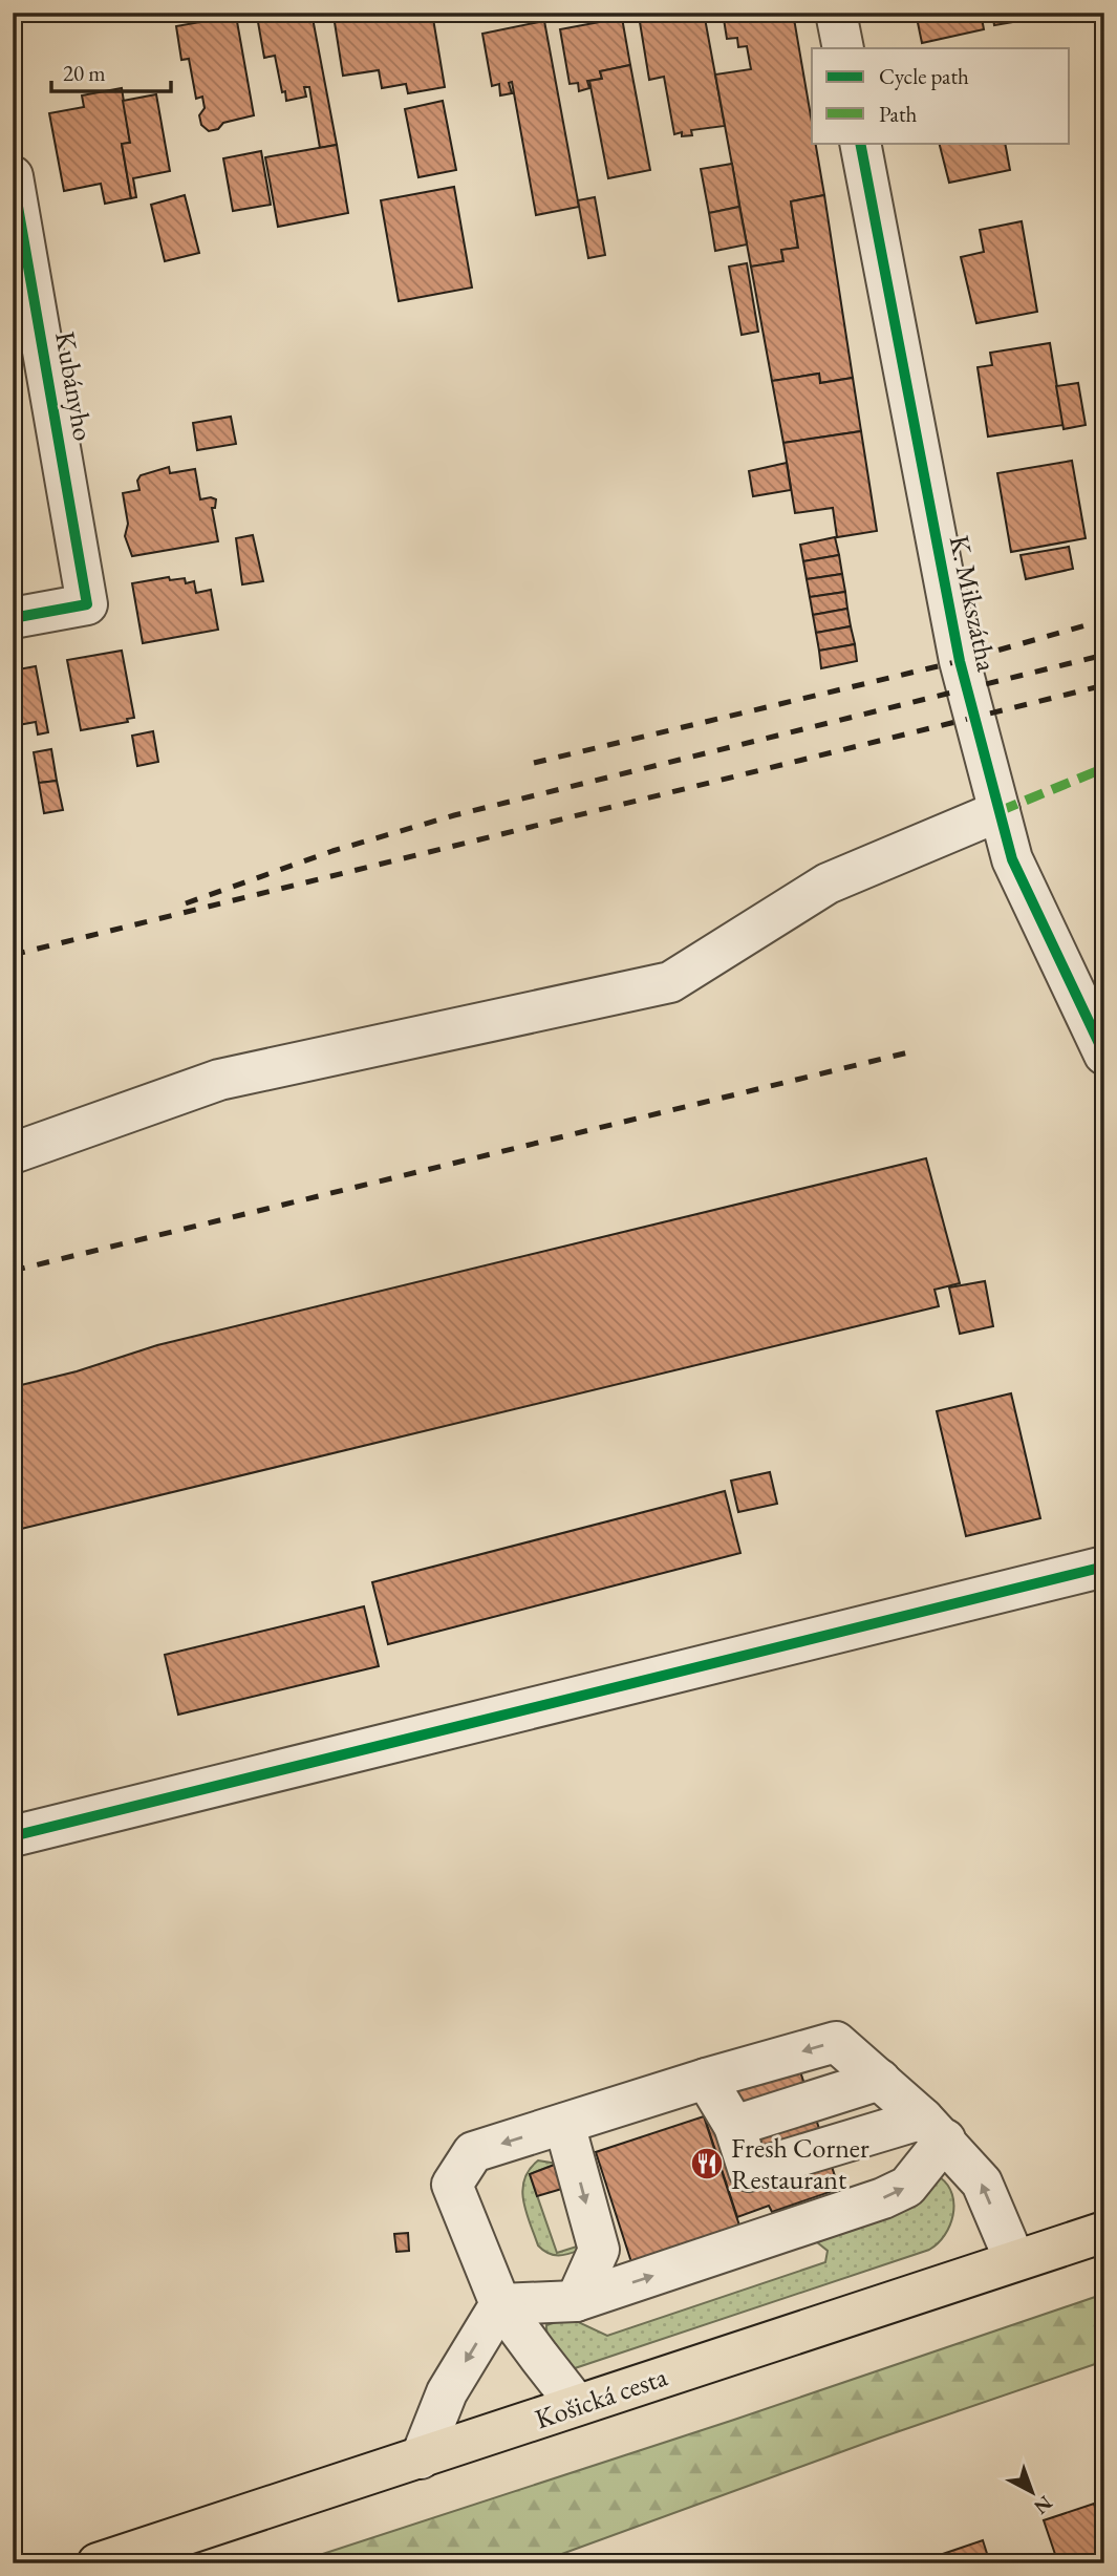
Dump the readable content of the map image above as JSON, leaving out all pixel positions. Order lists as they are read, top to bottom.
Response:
{
  "streets": {
    "main road": ["Košická cesta"],
    "street": ["Kubányho", "K. Mikszátha"]
  },
  "places": {
    "restaurant": ["Fresh Corner Restaurant"]
  },
  "legend": ["Cycle path", "Path"],
  "scale_bar": "20 m",
  "north": "bottom right"
}
